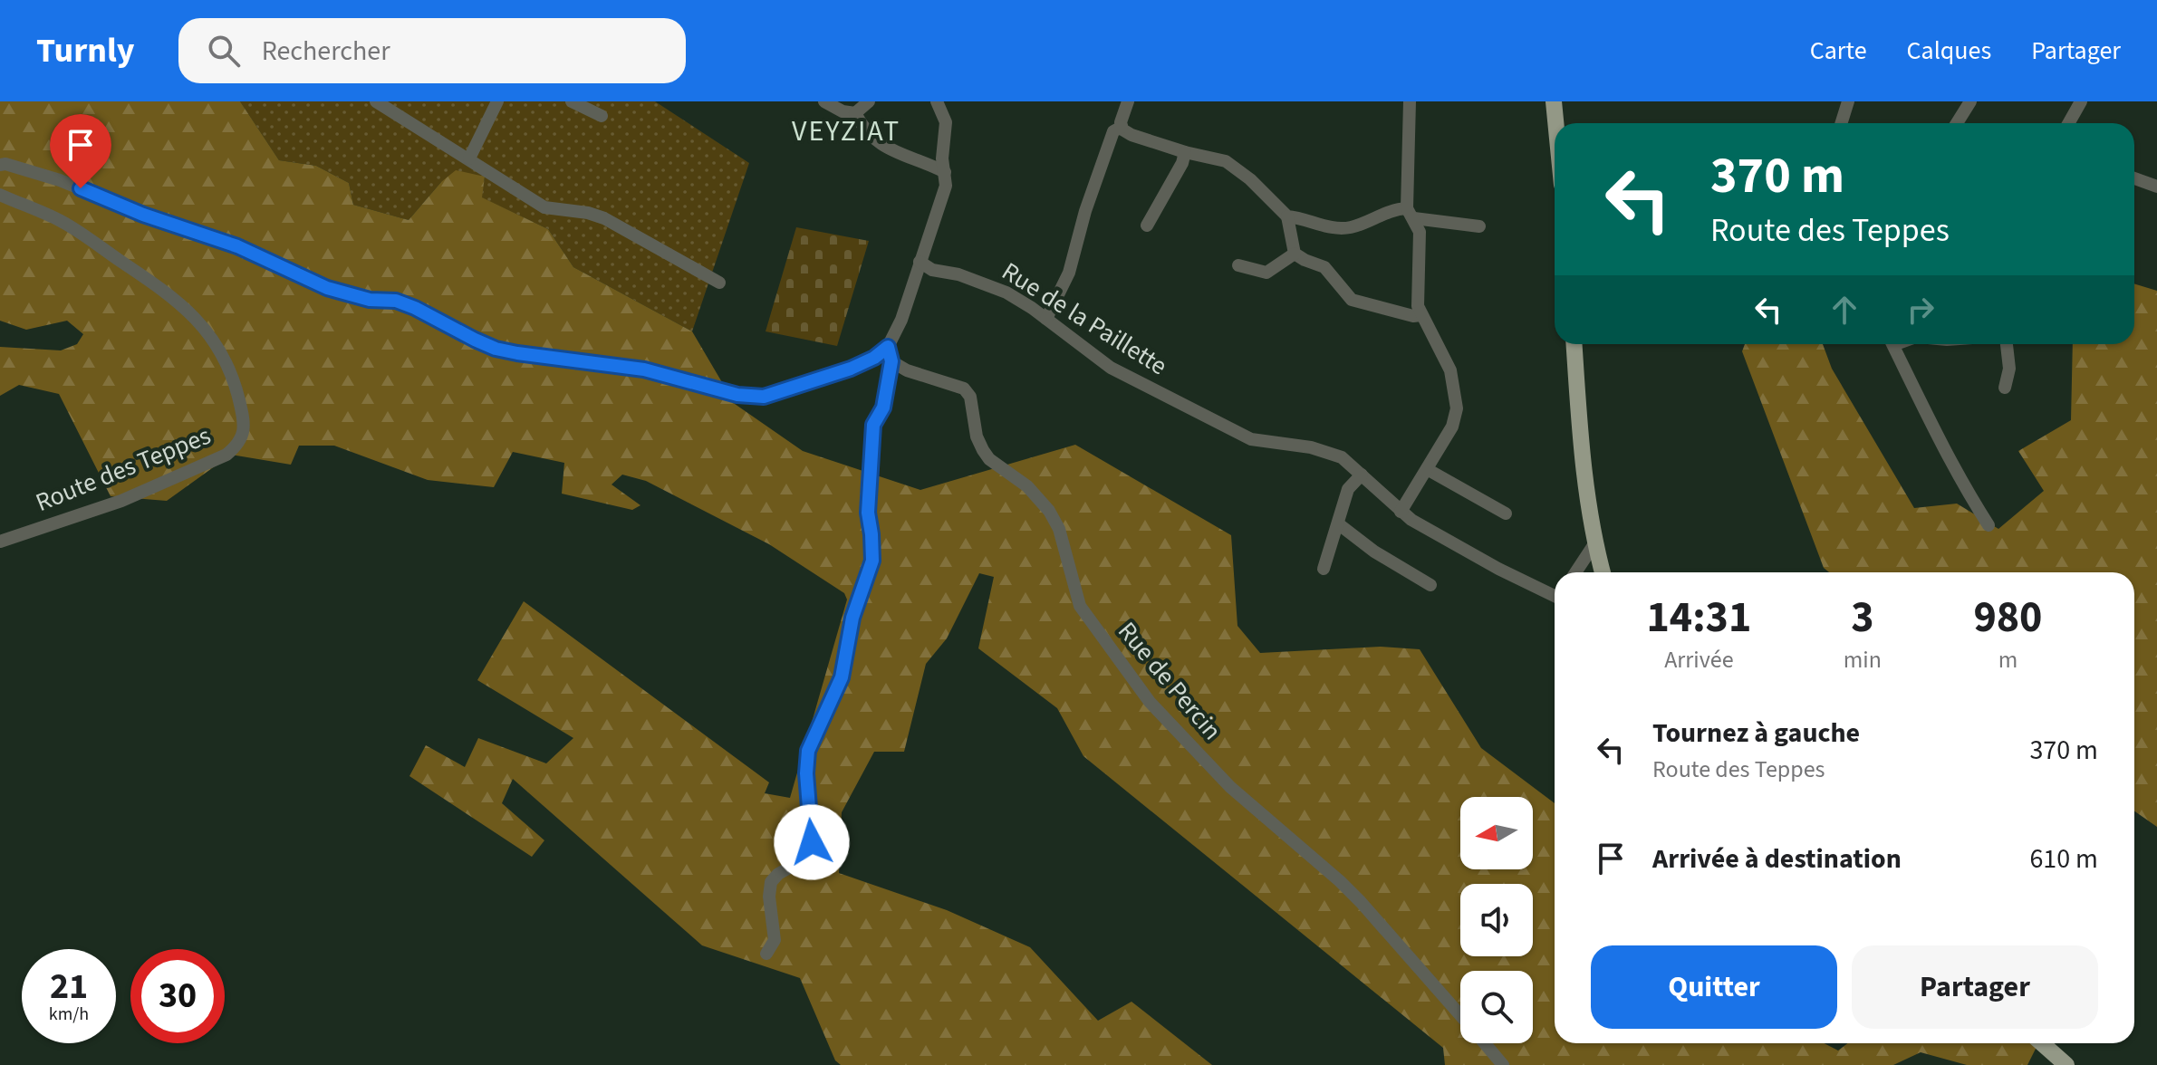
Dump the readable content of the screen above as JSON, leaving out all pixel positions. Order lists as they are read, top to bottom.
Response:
{
  "streets": {
    "street": ["Rue de la Paillette", "Route des Teppes", "Rue de Percin"]
  },
  "districts": ["VEYZIAT"],
  "north": "left",
  "page": {
    "header": "Turnly",
    "search": "Rechercher",
    "nav": ["Carte", "Calques", "Partager"],
    "turn": ["370 m", "Route des Teppes"],
    "eta": [
      "14:31",
      "Arrivée",
      "3",
      "min",
      "980",
      "m"
    ],
    "list": [
      {
        "name": "Tournez à gauche",
        "note": "Route des Teppes",
        "value": "370 m"
      },
      {
        "name": "Arrivée à destination",
        "value": "610 m"
      }
    ],
    "buttons": ["Quitter", "Partager"],
    "speed": "21 km/h",
    "limit": "30"
  }
}
